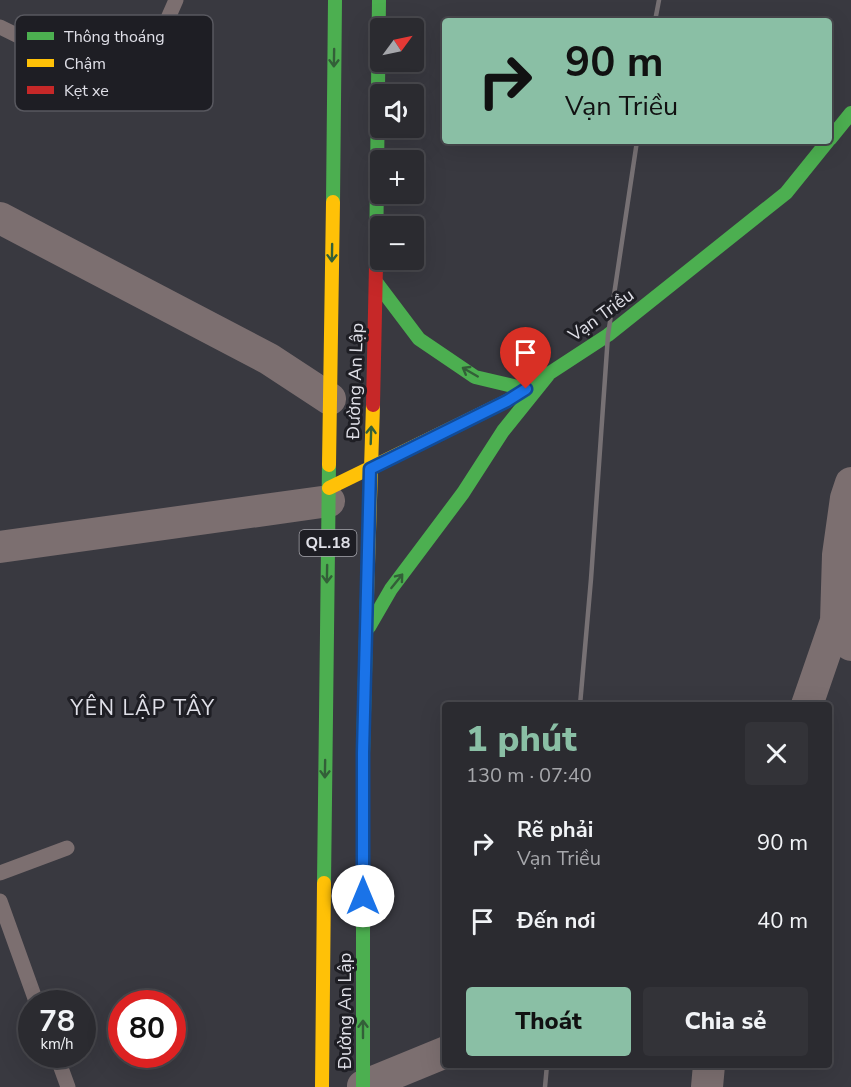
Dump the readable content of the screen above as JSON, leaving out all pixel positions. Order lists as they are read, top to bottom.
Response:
{
  "streets": {
    "main road": ["Vạn Triều", "Đường An Lập", "QL.18"]
  },
  "crossings": [
    ["Vạn Triều", "Đường An Lập"]
  ],
  "districts": ["YÊN LẬP TÂY"],
  "legend": ["Thông thoáng", "Chậm", "Kẹt xe"],
  "north": "top right",
  "page": {
    "map_buttons": ["+", "−"],
    "turn": ["90 m", "Vạn Triều"],
    "heading": ["1 phút", "130 m · 07:40"],
    "list": [
      {
        "name": "Rẽ phải",
        "note": "Vạn Triều",
        "value": "90 m"
      },
      {
        "name": "Đến nơi",
        "value": "40 m"
      }
    ],
    "buttons": ["Thoát", "Chia sẻ"],
    "speed": "78 km/h",
    "limit": "80"
  }
}
